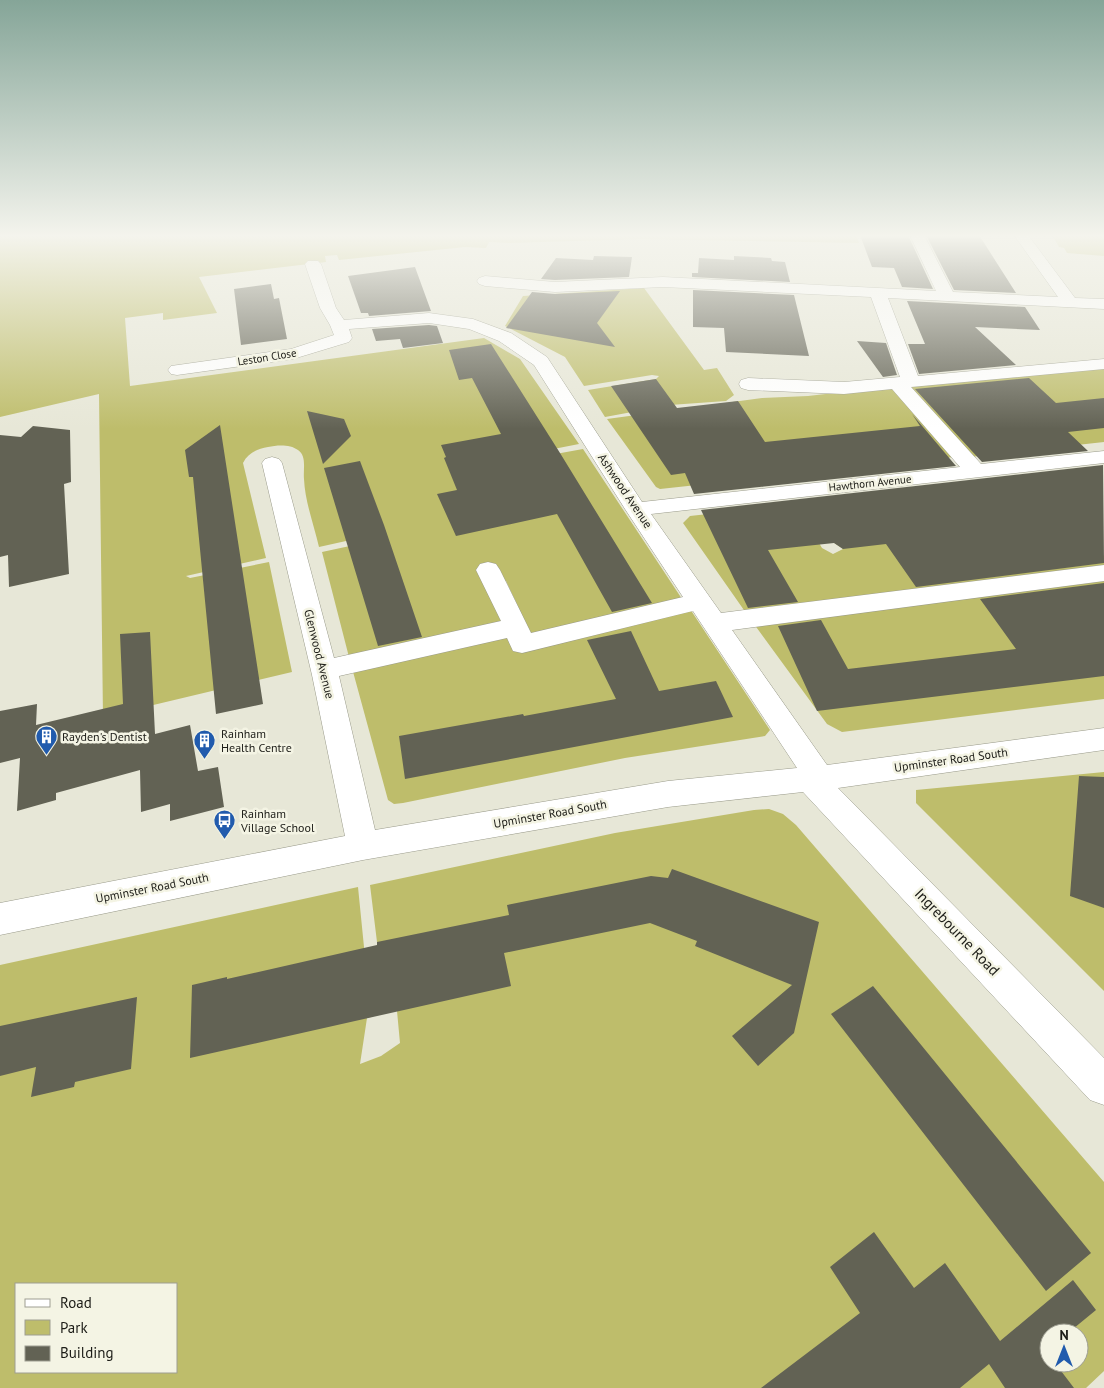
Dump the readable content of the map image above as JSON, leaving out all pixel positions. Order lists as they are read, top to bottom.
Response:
{
  "streets": {
    "street": [
      "Leston Close",
      "Hawthorn Avenue",
      "Ashwood Avenue",
      "Glenwood Avenue",
      "Upminster Road South",
      "Ingrebourne Road"
    ]
  },
  "crossings": [
    ["Leston Close", "Ashwood Avenue"],
    ["Hawthorn Avenue", "Ashwood Avenue"],
    ["Ashwood Avenue", "Upminster Road South"],
    ["Ashwood Avenue", "Ingrebourne Road"],
    ["Glenwood Avenue", "Upminster Road South"],
    ["Upminster Road South", "Ingrebourne Road"]
  ],
  "places": {
    "building": ["Rayden's Dentist", "Rainham Health Centre"],
    "bus stop": ["Rainham Village School"]
  },
  "legend": ["Road", "Park", "Building"],
  "north": "top"
}
